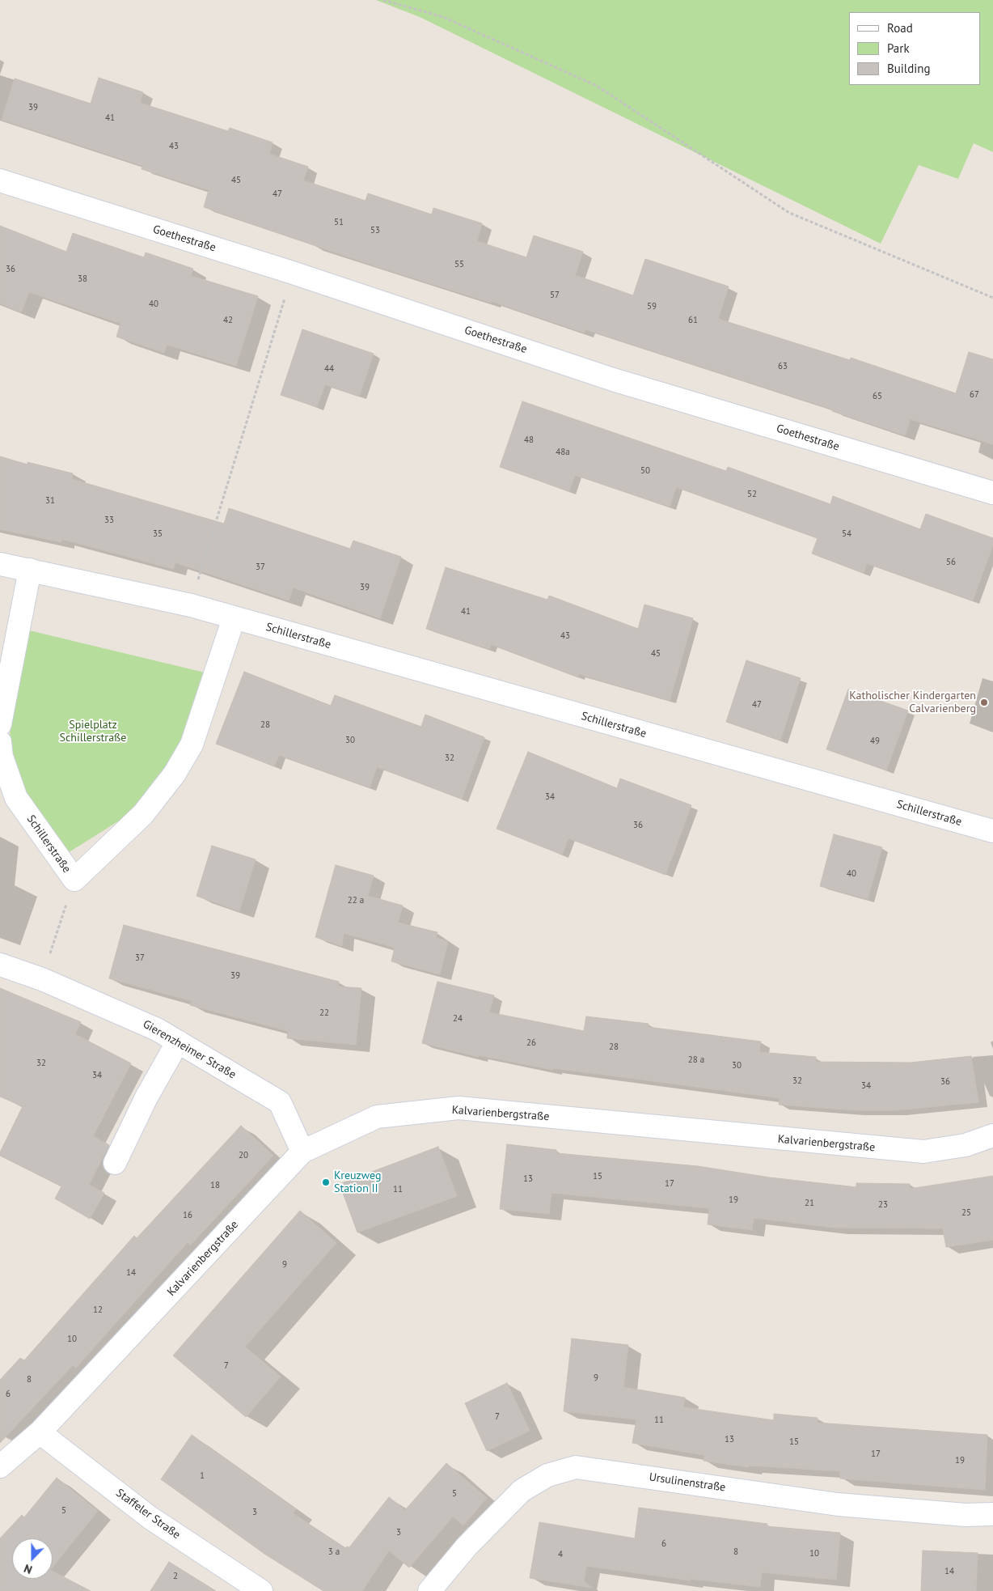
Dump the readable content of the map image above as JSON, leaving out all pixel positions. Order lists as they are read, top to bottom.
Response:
{
  "streets": {
    "street": [
      "Goethestraße",
      "Schillerstraße",
      "Gierenzheimer Straße",
      "Kalvarienbergstraße",
      "Ursulinenstraße",
      "Staffeler Straße"
    ]
  },
  "crossings": [
    ["Gierenzheimer Straße", "Kalvarienbergstraße"],
    ["Kalvarienbergstraße", "Staffeler Straße"]
  ],
  "parks": ["Spielplatz Schillerstraße"],
  "places": ["Katholischer Kindergarten Calvarienberg", "Kreuzweg Station II"],
  "house_numbers": [
    "39",
    "41",
    "43",
    "45",
    "47",
    "51",
    "53",
    "55",
    "36",
    "38",
    "57",
    "40",
    "59",
    "42",
    "61",
    "63",
    "44",
    "67",
    "65",
    "48",
    "48a",
    "50",
    "52",
    "31",
    "33",
    "35",
    "54",
    "56",
    "37",
    "39",
    "41",
    "43",
    "45",
    "47",
    "28",
    "30",
    "49",
    "32",
    "34",
    "36",
    "40",
    "22 a",
    "37",
    "39",
    "22",
    "24",
    "26",
    "28",
    "28 a",
    "32",
    "30",
    "34",
    "32",
    "36",
    "34",
    "20",
    "15",
    "13",
    "17",
    "18",
    "11",
    "19",
    "21",
    "23",
    "25",
    "16",
    "9",
    "14",
    "12",
    "10",
    "7",
    "9",
    "8",
    "6",
    "7",
    "11",
    "13",
    "15",
    "17",
    "19",
    "1",
    "5",
    "5",
    "3",
    "3",
    "6",
    "3 a",
    "8",
    "10",
    "4",
    "14",
    "2"
  ],
  "legend": ["Road", "Park", "Building"],
  "north": "bottom"
}
